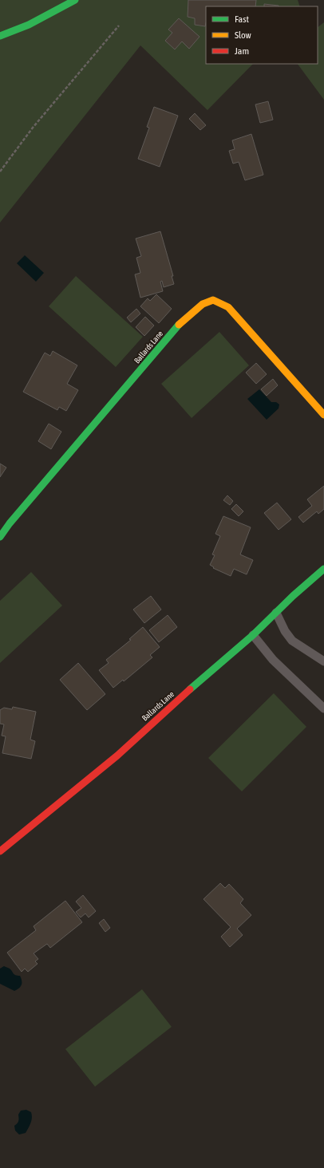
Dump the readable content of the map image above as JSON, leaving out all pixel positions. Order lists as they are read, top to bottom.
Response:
{
  "streets": {
    "street": ["Ballards Lane"]
  },
  "legend": ["Fast", "Slow", "Jam"]
}
